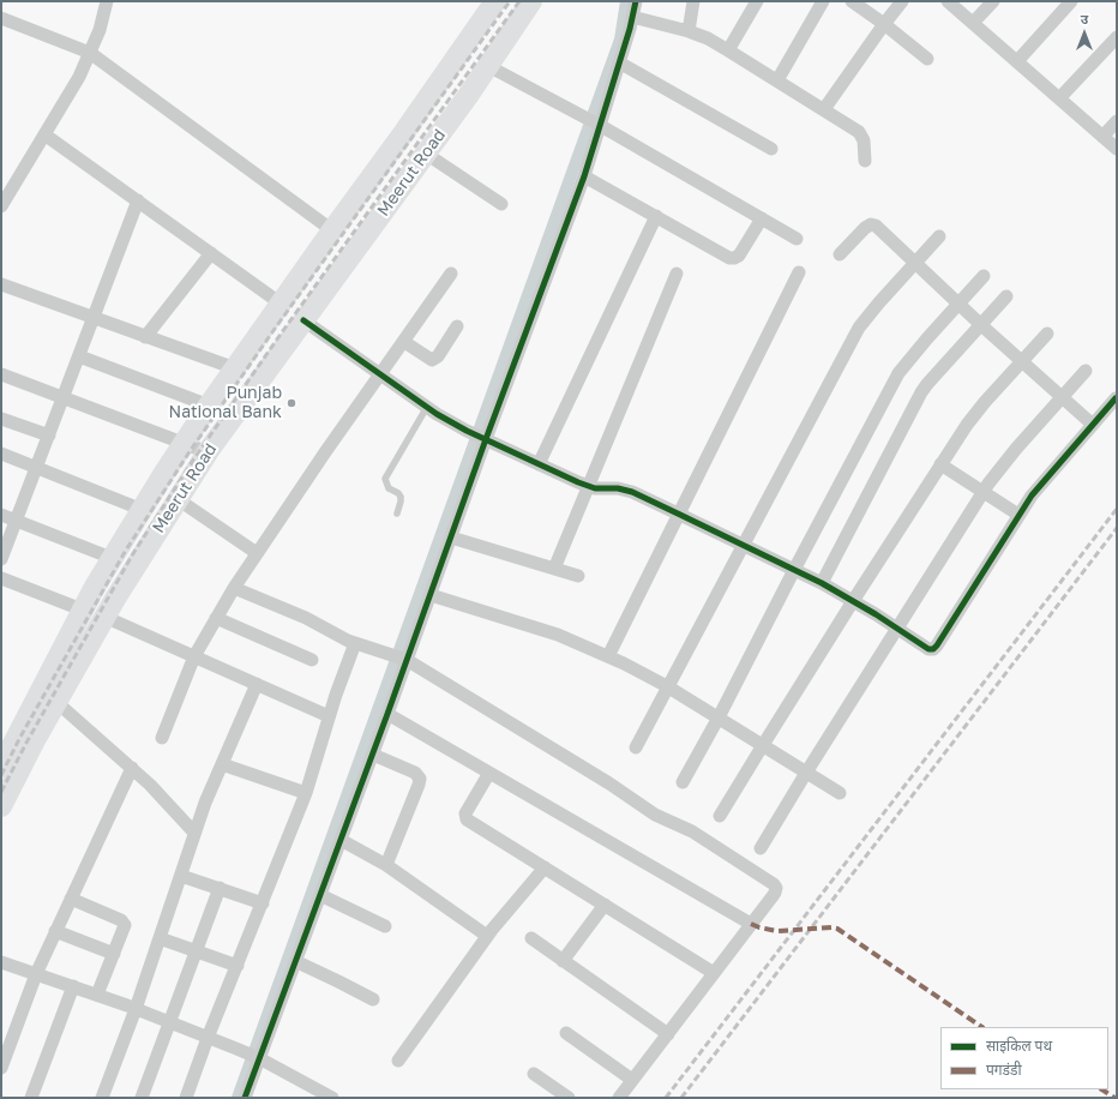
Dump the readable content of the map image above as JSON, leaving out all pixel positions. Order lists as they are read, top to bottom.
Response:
{
  "streets": {
    "highway": ["Meerut Road"]
  },
  "places": ["Punjab National Bank"],
  "legend": ["साइकिल पथ", "पगडंडी"],
  "north": "top"
}
